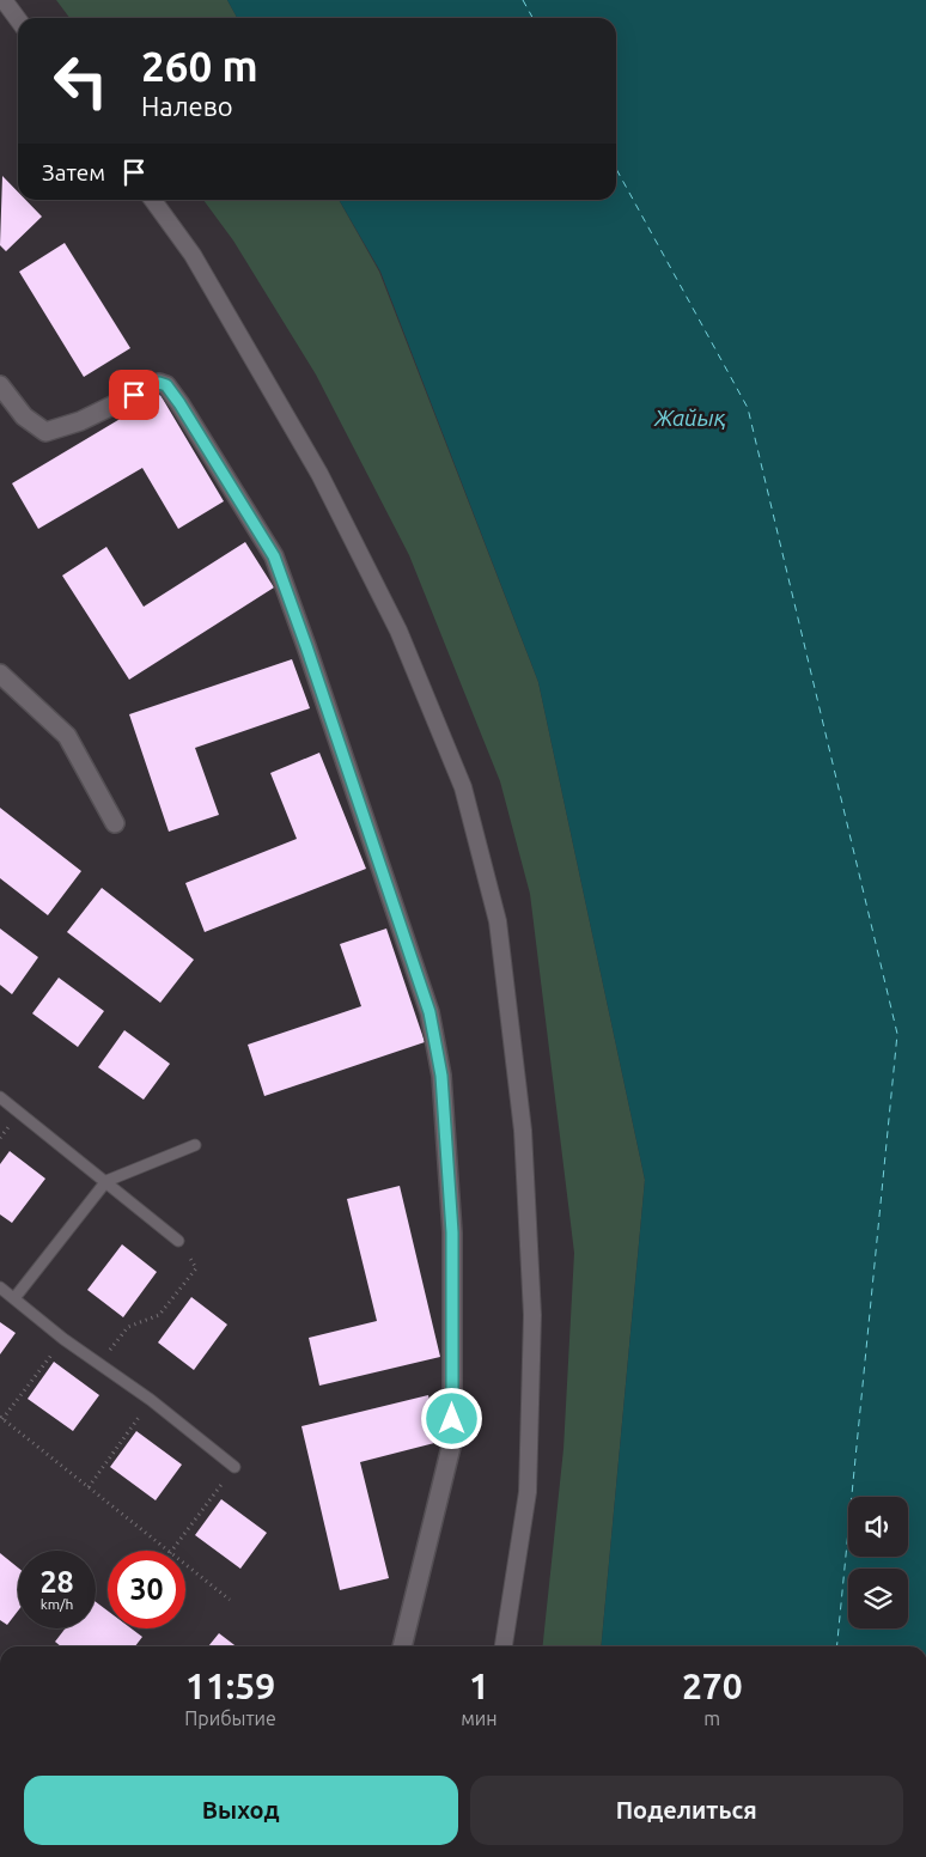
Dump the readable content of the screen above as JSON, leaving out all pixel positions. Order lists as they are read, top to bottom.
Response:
{
  "water": ["Жайық"],
  "page": {
    "turn": ["260 m", "Налево"],
    "then": "Затем",
    "speed": "28 km/h",
    "limit": "30",
    "eta": [
      "11:59",
      "Прибытие",
      "1",
      "мин",
      "270",
      "m"
    ],
    "buttons": ["Выход", "Поделиться"]
  }
}
